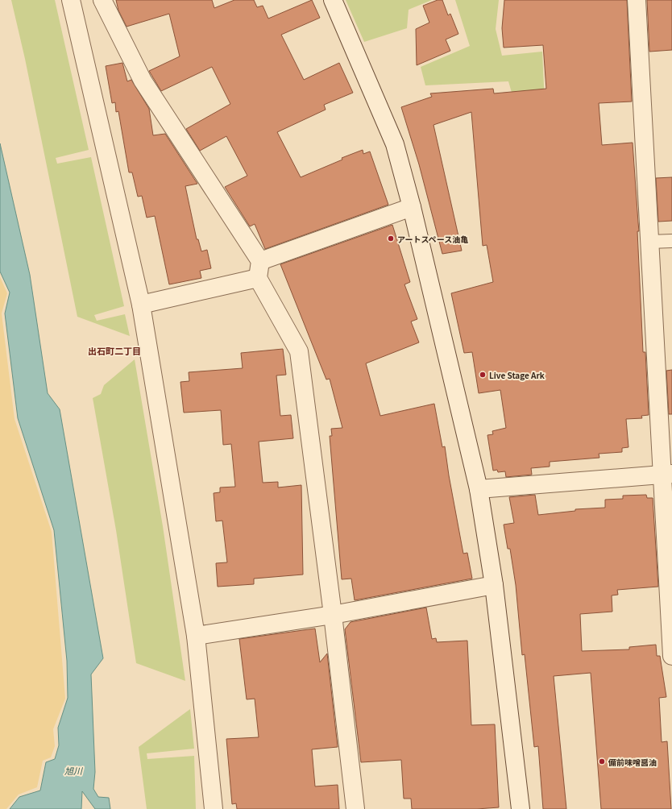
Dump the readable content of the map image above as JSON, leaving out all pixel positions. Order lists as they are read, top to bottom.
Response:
{
  "districts": ["出石町二丁目"],
  "water": ["旭川"],
  "places": ["アートスペース油亀", "Live Stage Ark", "備前味噌醤油"]
}
